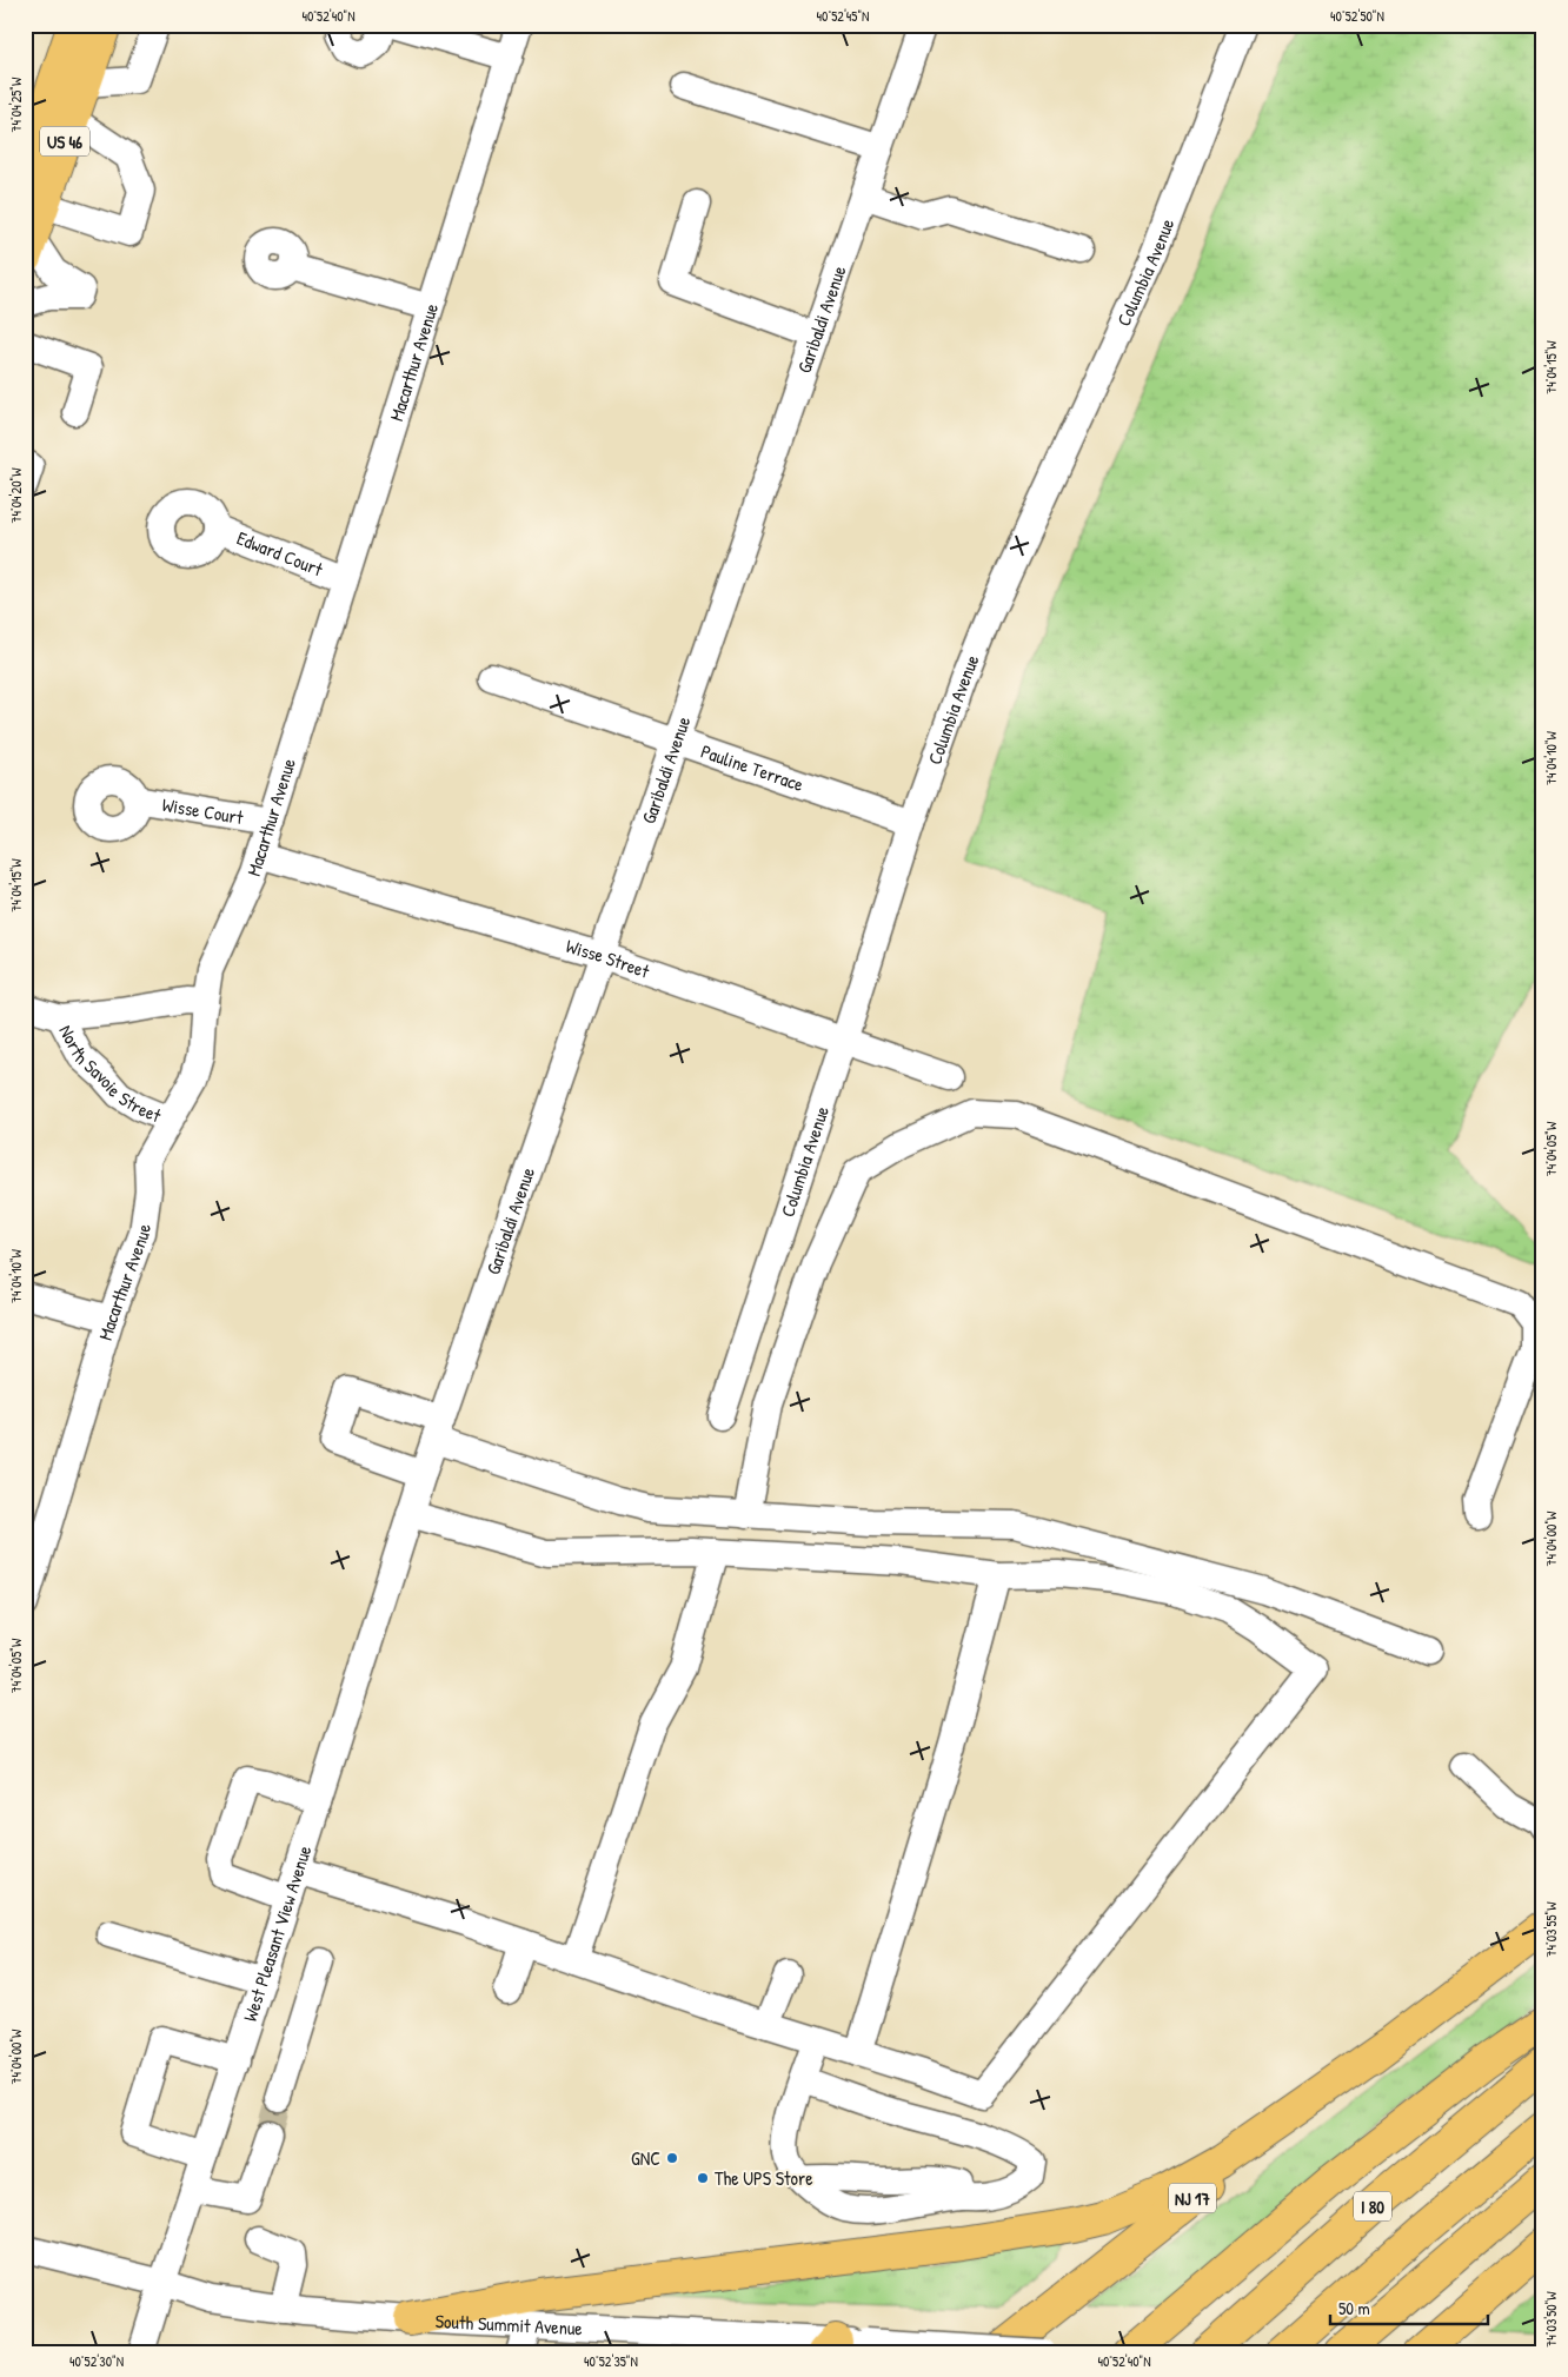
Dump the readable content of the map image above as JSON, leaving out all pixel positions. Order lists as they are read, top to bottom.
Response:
{
  "streets": {
    "highway": ["US 46", "NJ 17", "I 80"],
    "street": [
      "Columbia Avenue",
      "Garibaldi Avenue",
      "Macarthur Avenue",
      "Edward Court",
      "Pauline Terrace",
      "Wisse Court",
      "Wisse Street",
      "North Savoie Street",
      "West Pleasant View Avenue",
      "South Summit Avenue"
    ]
  },
  "crossings": [
    ["Columbia Avenue", "Pauline Terrace"],
    ["Columbia Avenue", "Wisse Street"],
    ["Garibaldi Avenue", "Pauline Terrace"],
    ["Garibaldi Avenue", "Wisse Street"],
    ["Garibaldi Avenue", "West Pleasant View Avenue"],
    ["Macarthur Avenue", "Edward Court"],
    ["Macarthur Avenue", "Wisse Court"],
    ["Macarthur Avenue", "Wisse Street"],
    ["Macarthur Avenue", "North Savoie Street"],
    ["West Pleasant View Avenue", "South Summit Avenue"]
  ],
  "places": ["GNC", "The UPS Store"],
  "scale_bar": "50 m",
  "coordinates": [
    "40°52'40\"N",
    "40°52'45\"N",
    "40°52'50\"N",
    "74°04'25\"W",
    "74°04'15\"W",
    "74°04'20\"W",
    "74°04'10\"W",
    "74°04'05\"W",
    "74°04'00\"W",
    "74°03'55\"W",
    "74°03'50\"W",
    "40°52'30\"N",
    "40°52'35\"N"
  ]
}
